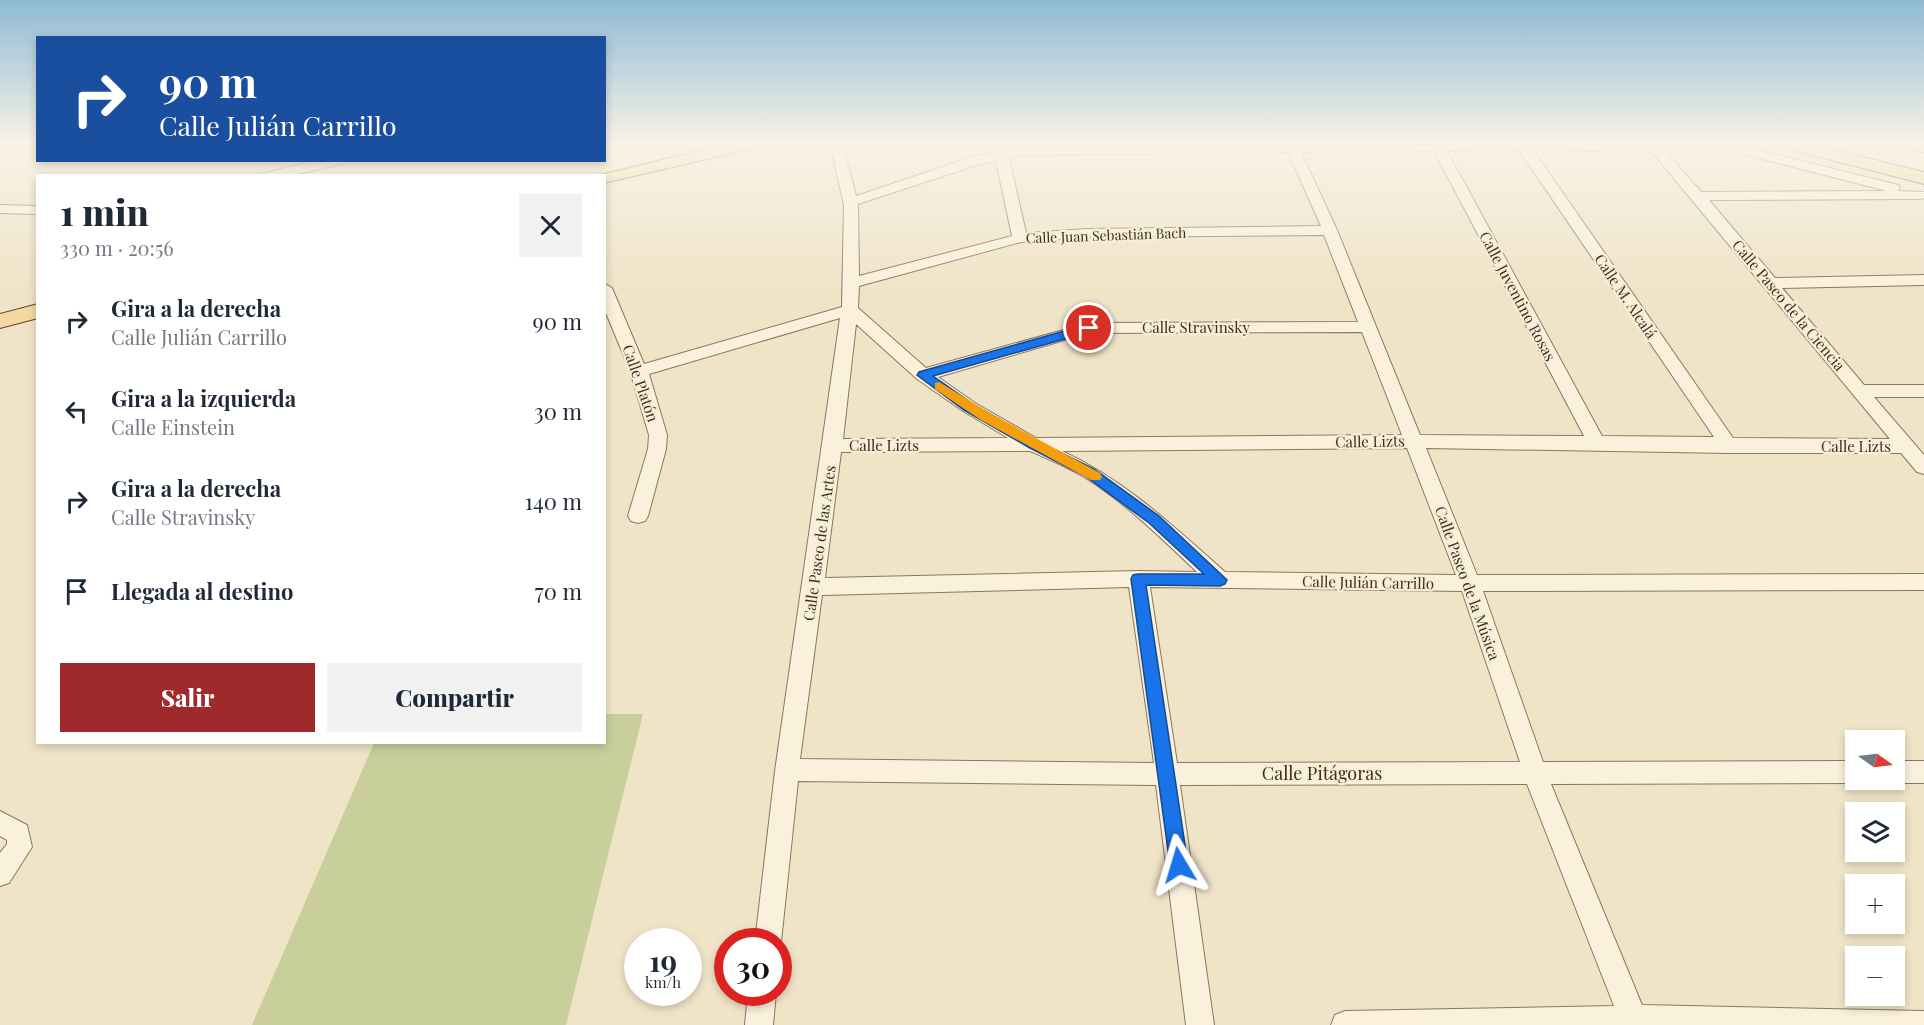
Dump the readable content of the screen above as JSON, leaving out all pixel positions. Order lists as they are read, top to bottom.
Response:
{
  "streets": {
    "street": [
      "Calle Juan Sebastián Bach",
      "Calle Juventino Rosas",
      "Calle M. Alcalá",
      "Calle Paseo de la Ciencia",
      "Calle Stravinsky",
      "Calle Platón",
      "Calle Lizts",
      "Calle Paseo de las Artes",
      "Calle Julián Carrillo",
      "Calle Paseo de la Música",
      "Calle Pitágoras"
    ]
  },
  "crossings": [
    ["Calle Juan Sebastián Bach", "Calle Paseo de las Artes"],
    ["Calle Juan Sebastián Bach", "Calle Paseo de la Música"],
    ["Calle Juventino Rosas", "Calle Lizts"],
    ["Calle M. Alcalá", "Calle Lizts"],
    ["Calle Paseo de la Ciencia", "Calle Lizts"],
    ["Calle Stravinsky", "Calle Paseo de la Música"],
    ["Calle Lizts", "Calle Paseo de las Artes"],
    ["Calle Lizts", "Calle Paseo de la Música"],
    ["Calle Paseo de las Artes", "Calle Julián Carrillo"],
    ["Calle Paseo de las Artes", "Calle Pitágoras"],
    ["Calle Julián Carrillo", "Calle Paseo de la Música"],
    ["Calle Paseo de la Música", "Calle Pitágoras"]
  ],
  "north": "right",
  "page": {
    "turn": ["90 m", "Calle Julián Carrillo"],
    "heading": ["1 min", "330 m · 20:56"],
    "list": [
      {
        "name": "Gira a la derecha",
        "note": "Calle Julián Carrillo",
        "value": "90 m"
      },
      {
        "name": "Gira a la izquierda",
        "note": "Calle Einstein",
        "value": "30 m"
      },
      {
        "name": "Gira a la derecha",
        "note": "Calle Stravinsky",
        "value": "140 m"
      },
      {
        "name": "Llegada al destino",
        "value": "70 m"
      }
    ],
    "buttons": ["Salir", "Compartir"],
    "map_buttons": ["+", "−"],
    "speed": "19 km/h",
    "limit": "30"
  }
}
